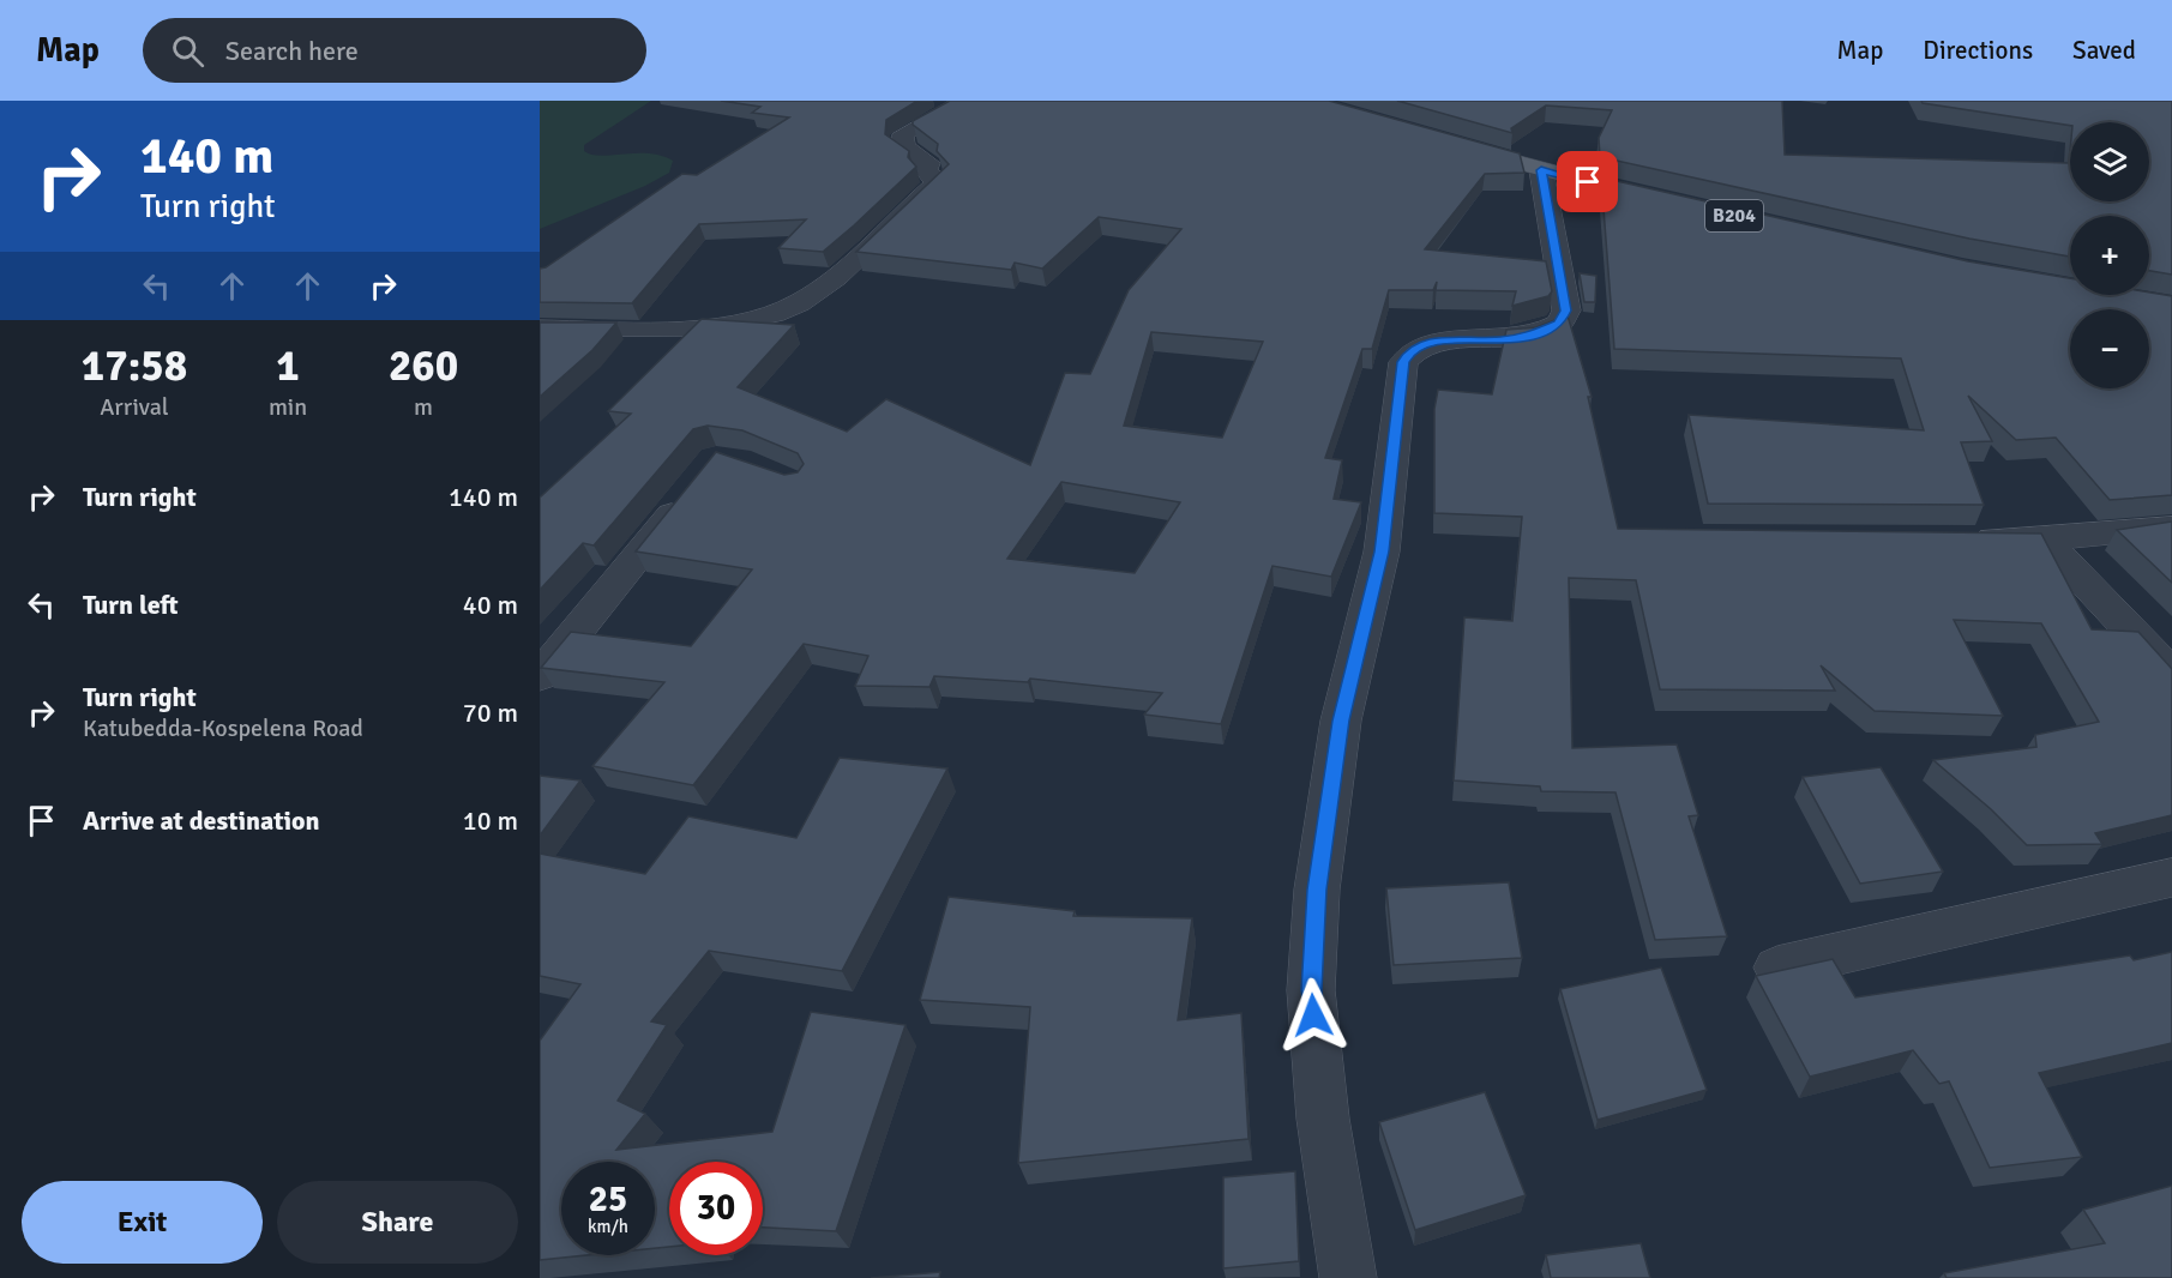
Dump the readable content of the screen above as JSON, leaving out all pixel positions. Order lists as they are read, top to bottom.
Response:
{
  "streets": {
    "main road": ["B204"]
  },
  "page": {
    "header": "Map",
    "search": "Search here",
    "nav": ["Map", "Directions", "Saved"],
    "turn": ["140 m", "Turn right"],
    "map_buttons": ["+", "−"],
    "eta": [
      "17:58",
      "Arrival",
      "1",
      "min",
      "260",
      "m"
    ],
    "list": [
      {
        "name": "Turn right",
        "value": "140 m"
      },
      {
        "name": "Turn left",
        "value": "40 m"
      },
      {
        "name": "Turn right",
        "note": "Katubedda-Kospelena Road",
        "value": "70 m"
      },
      {
        "name": "Arrive at destination",
        "value": "10 m"
      }
    ],
    "speed": "25 km/h",
    "limit": "30",
    "buttons": ["Exit", "Share"]
  }
}
